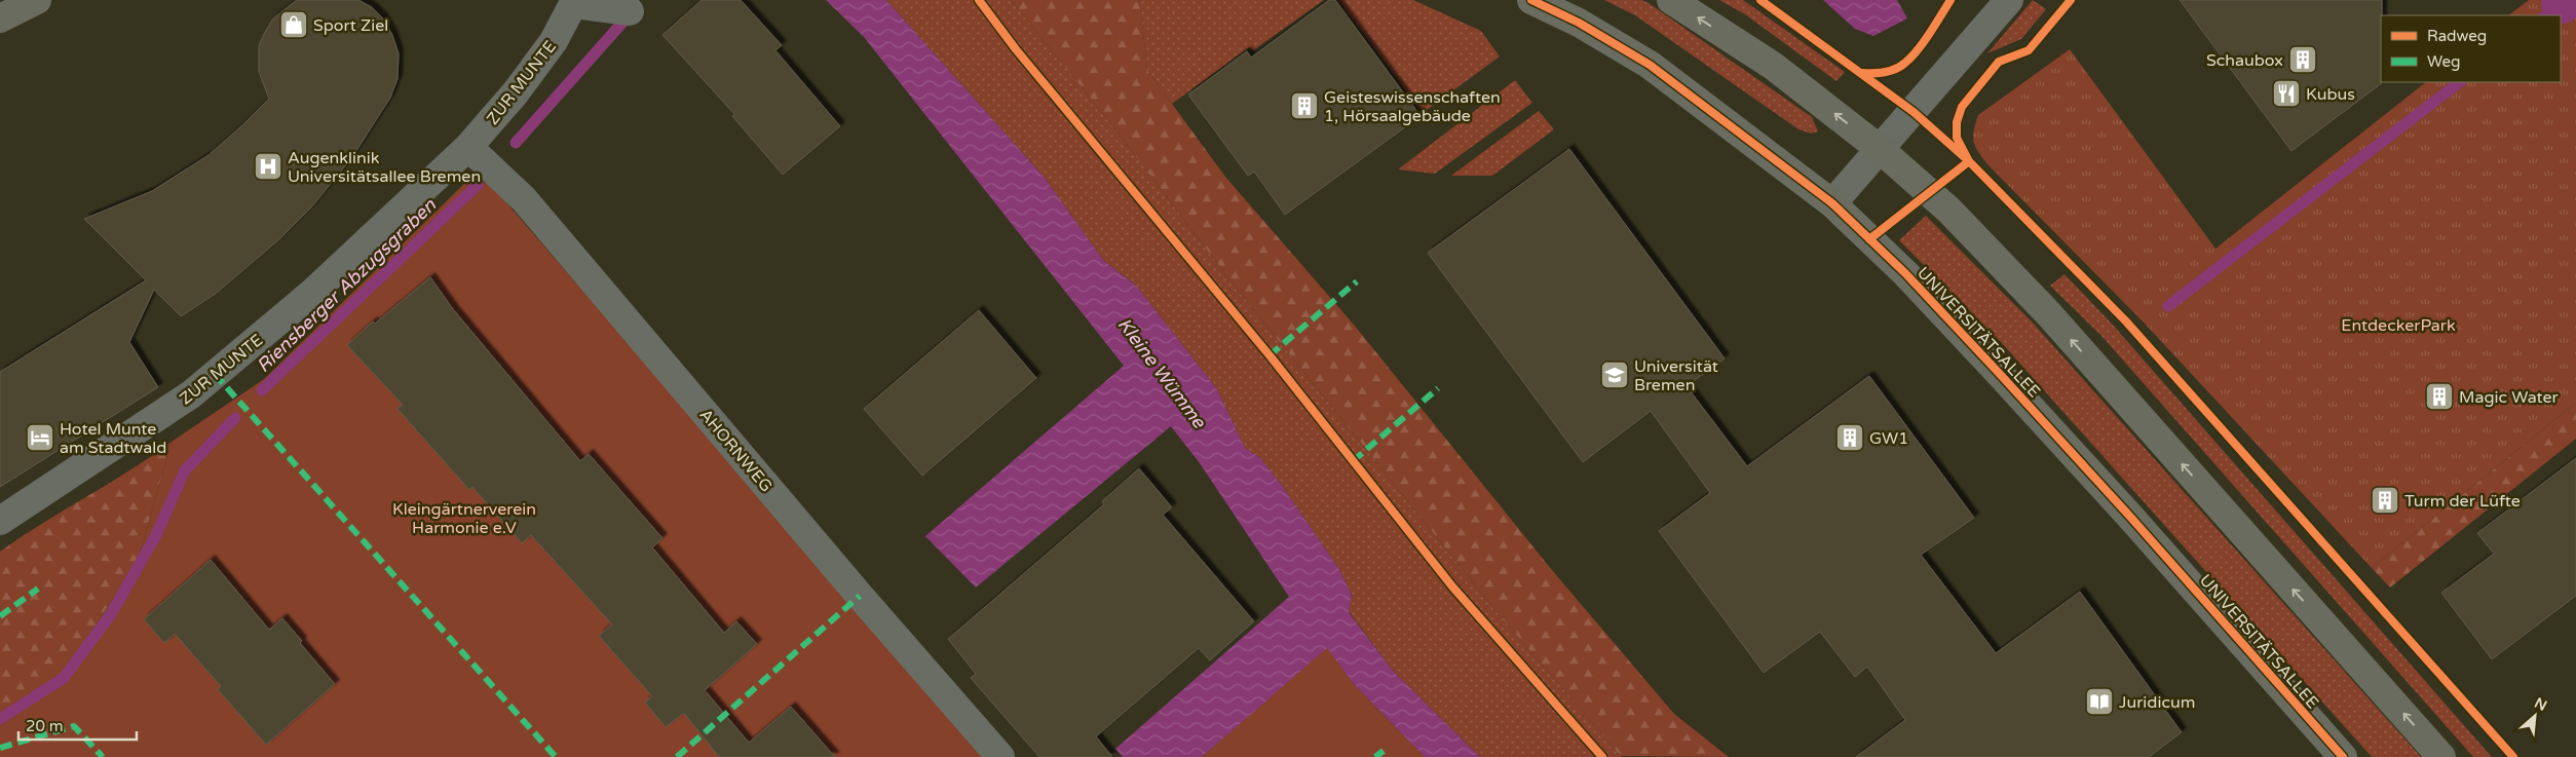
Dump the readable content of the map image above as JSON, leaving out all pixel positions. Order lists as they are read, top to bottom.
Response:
{
  "streets": {
    "main road": ["UNIVERSITÄTSALLEE"],
    "street": ["ZUR MUNTE", "AHORNWEG"]
  },
  "crossings": [
    ["ZUR MUNTE", "AHORNWEG"]
  ],
  "water": ["Riensberger Abzugsgraben", "Kleine Wümme"],
  "parks": ["EntdeckerPark", "Kleingärtnerverein Harmonie e.V"],
  "places": {
    "shop": ["Sport Ziel"],
    "building": [
      "Schaubox",
      "Geisteswissenschaften 1, Hörsaalgebäude",
      "Magic Water",
      "GW1",
      "Turm der Lüfte"
    ],
    "restaurant": ["Kubus"],
    "hospital": ["Augenklinik Universitätsallee Bremen"],
    "school or university": ["Universität Bremen"],
    "hotel": ["Hotel Munte am Stadtwald"],
    "library": ["Juridicum"]
  },
  "legend": ["Radweg", "Weg"],
  "scale_bar": "20 m",
  "north": "top right"
}
